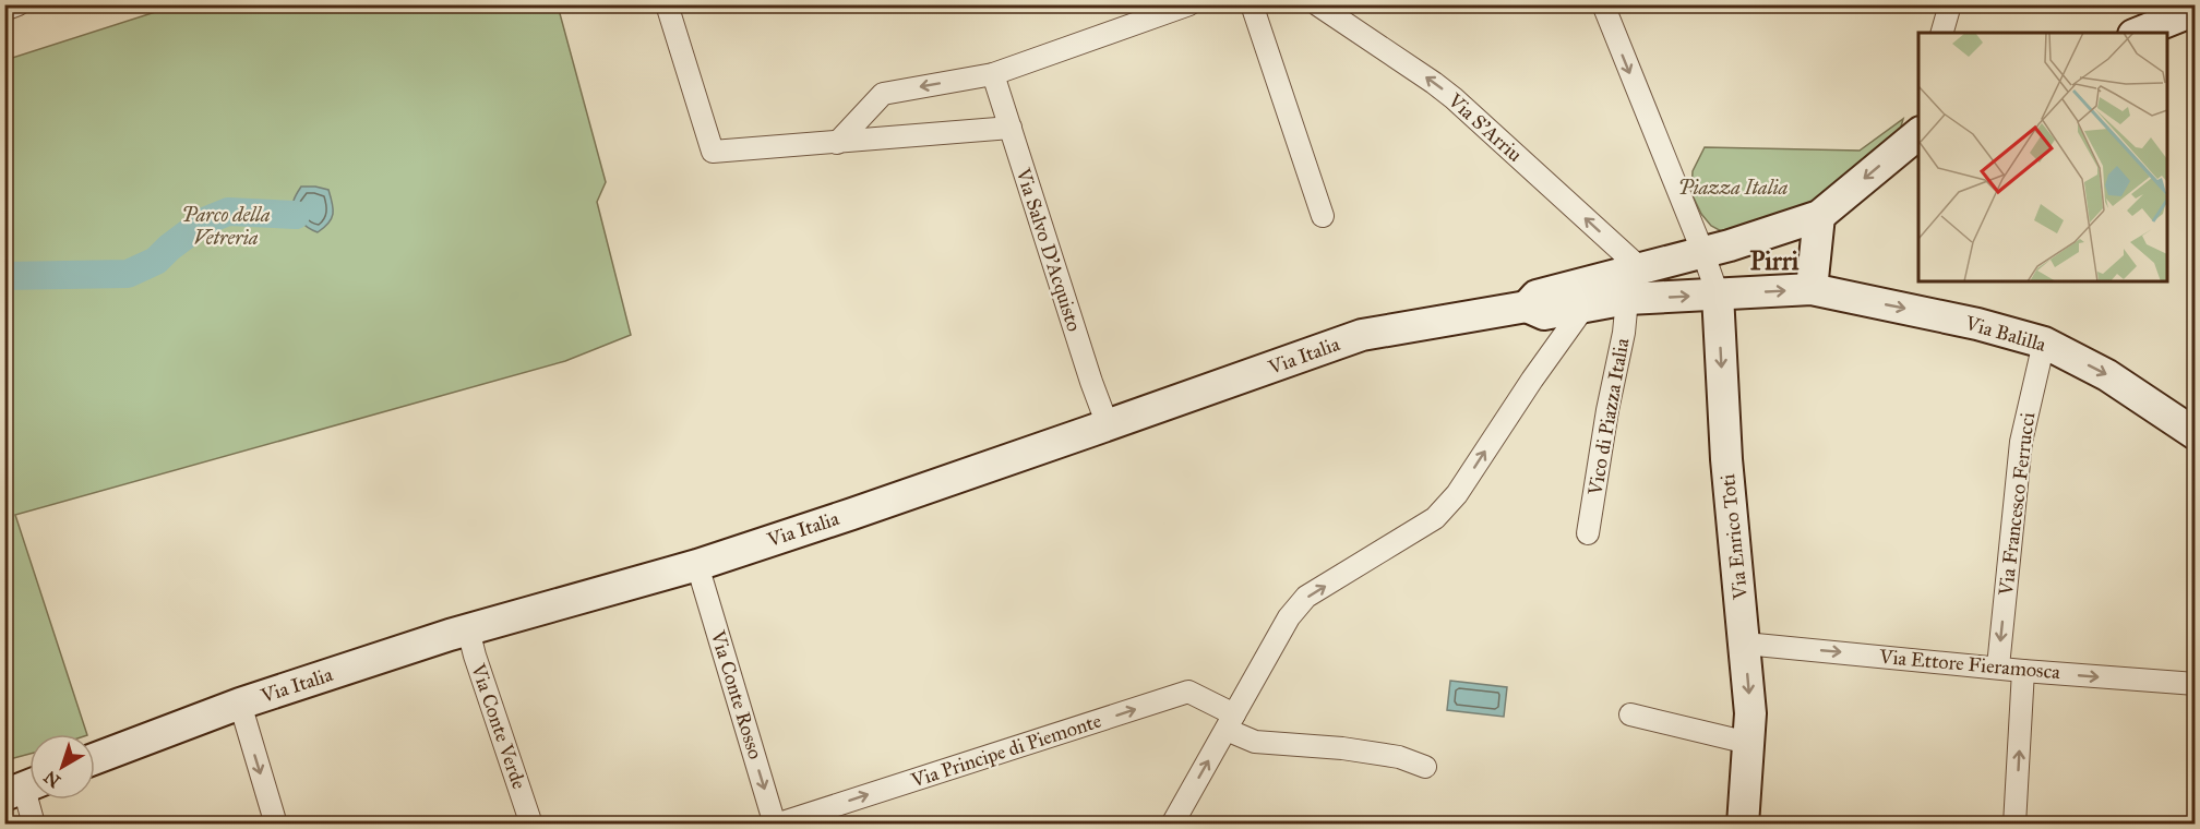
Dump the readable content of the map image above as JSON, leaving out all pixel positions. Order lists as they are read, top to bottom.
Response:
{
  "streets": {
    "street": [
      "Via S'Arriu",
      "Via Salvo D'Acquisto",
      "Via Balilla",
      "Via Italia",
      "Vico di Piazza Italia",
      "Via Francesco Ferrucci",
      "Via Enrico Toti",
      "Via Ettore Fieramosca",
      "Via Conte Rosso",
      "Via Conte Verde",
      "Via Principe di Piemonte"
    ]
  },
  "crossings": [
    ["Via Salvo D'Acquisto", "Via Italia"],
    ["Via Balilla", "Via Francesco Ferrucci"],
    ["Via Italia", "Via Conte Rosso"],
    ["Via Italia", "Via Conte Verde"],
    ["Via Francesco Ferrucci", "Via Ettore Fieramosca"],
    ["Via Enrico Toti", "Via Ettore Fieramosca"],
    ["Via Conte Rosso", "Via Principe di Piemonte"]
  ],
  "one_way": [
    "Via S'Arriu",
    "Via Balilla",
    "Via Francesco Ferrucci",
    "Via Enrico Toti",
    "Via Ettore Fieramosca",
    "Via Conte Rosso",
    "Via Principe di Piemonte"
  ],
  "districts": ["Pirri"],
  "parks": ["Piazza Italia", "Parco della Vetreria"],
  "north": "bottom left"
}
